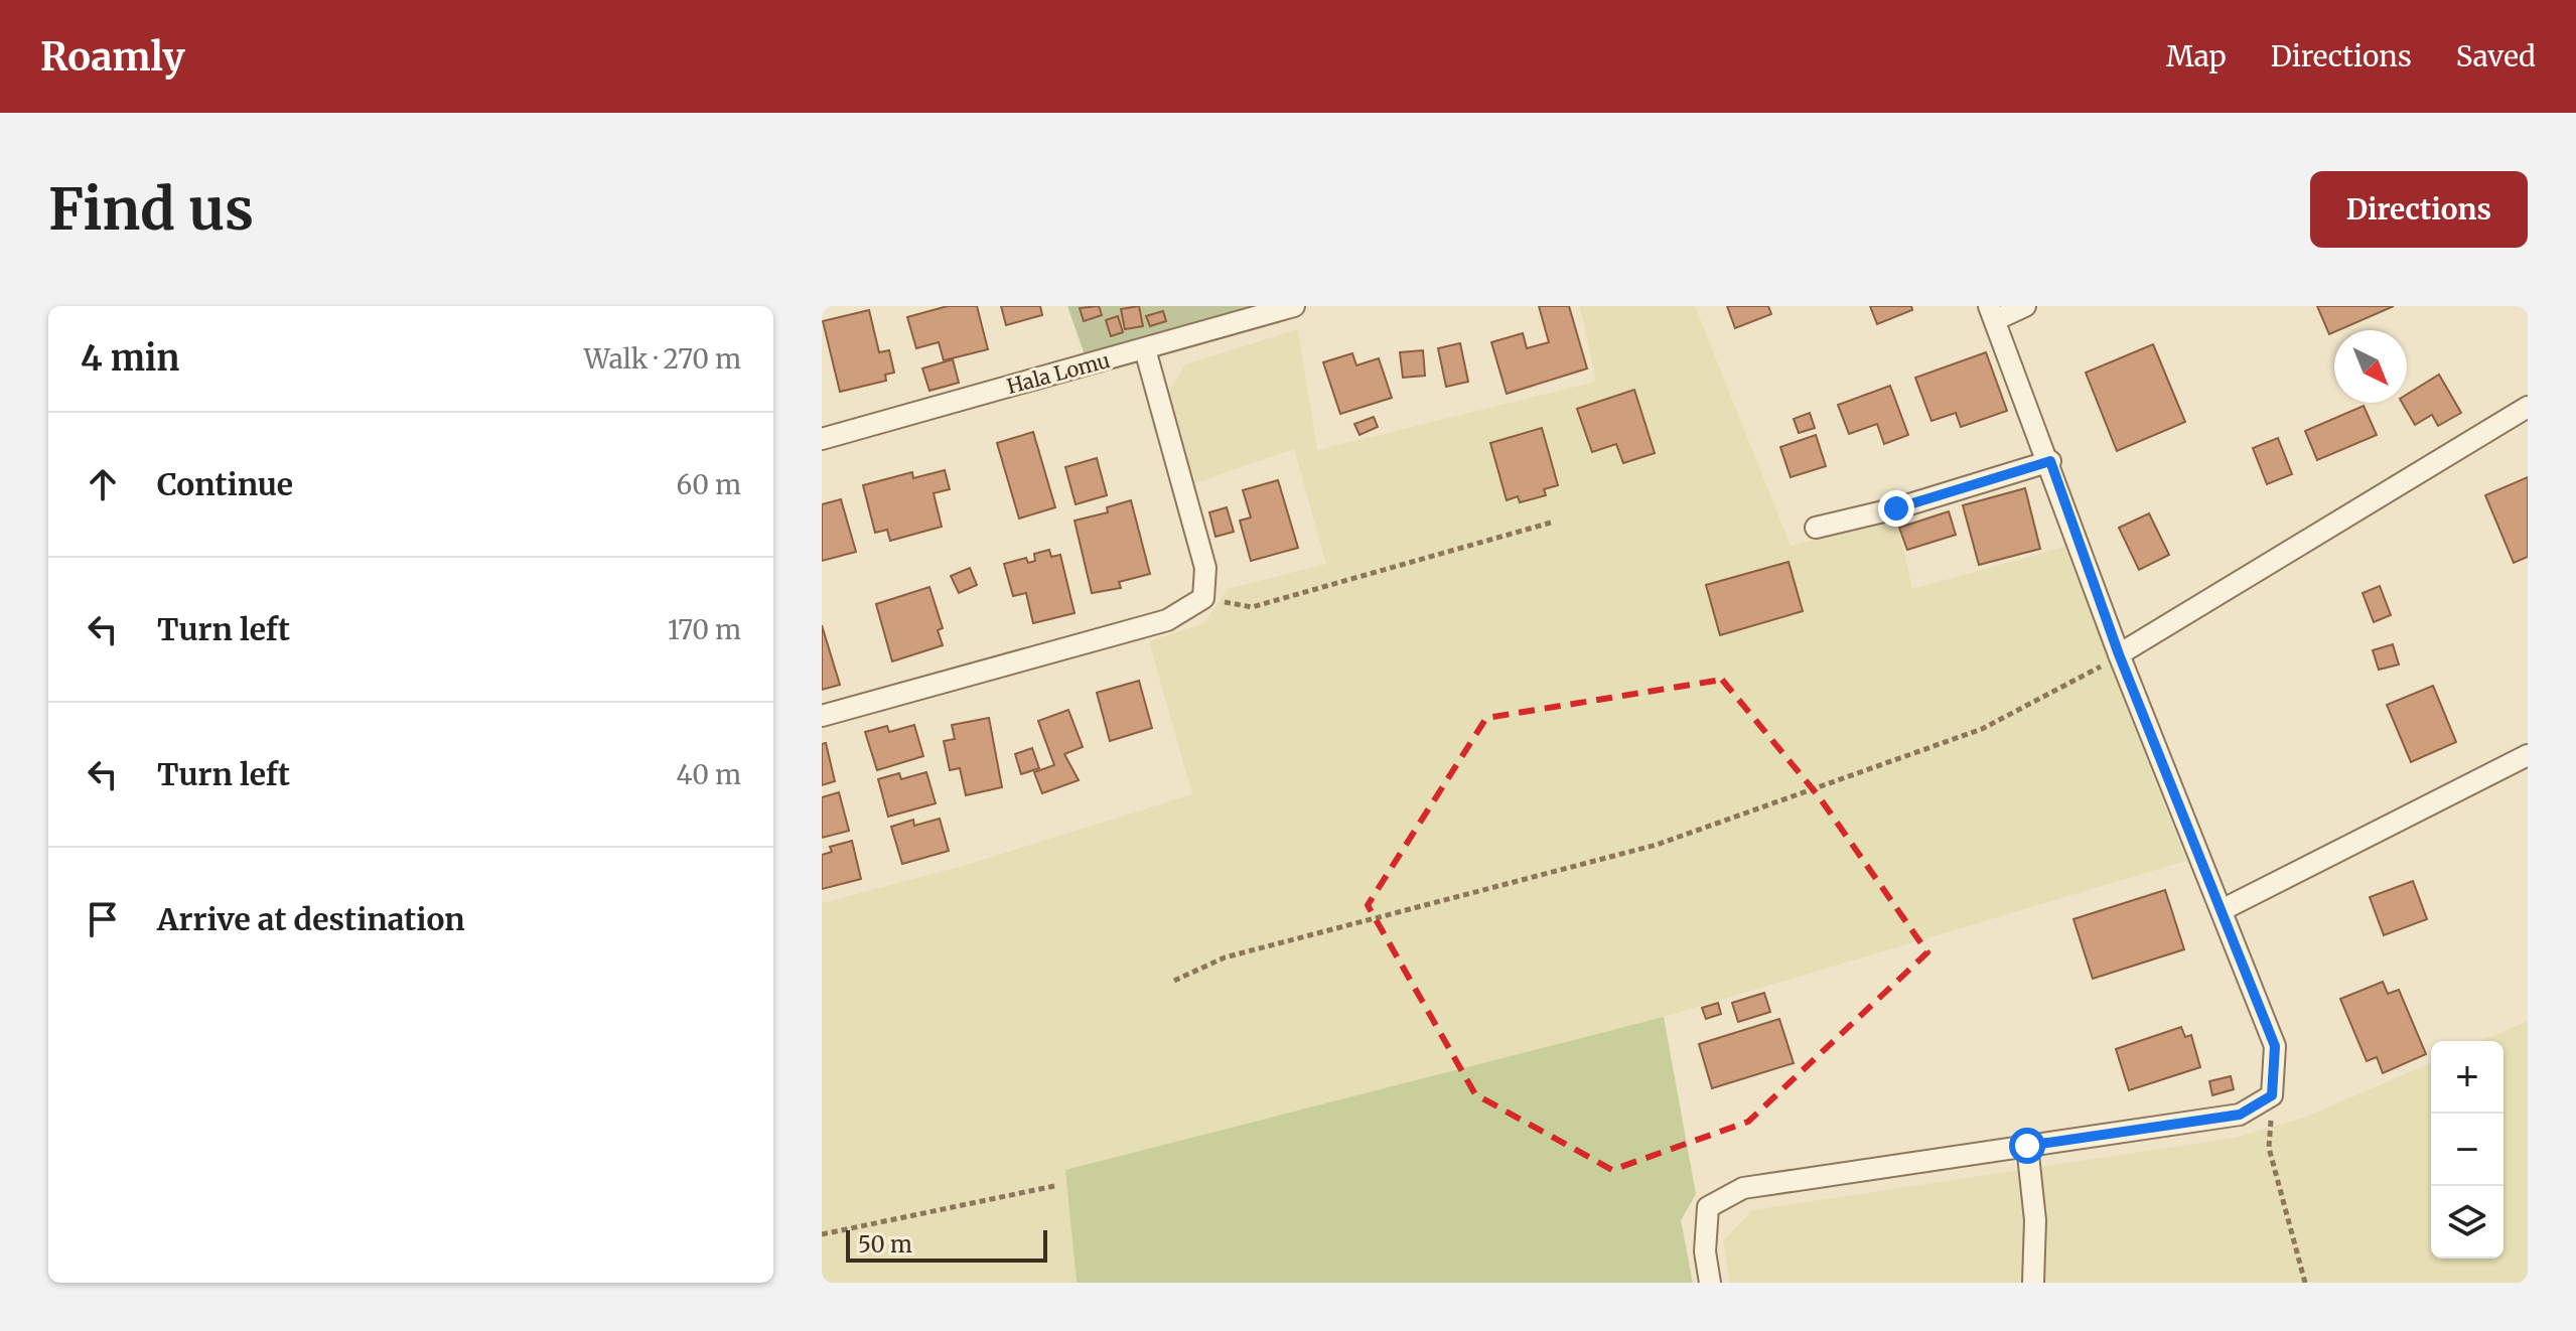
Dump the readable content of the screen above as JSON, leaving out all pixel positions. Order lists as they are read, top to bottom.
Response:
{
  "streets": {
    "street": ["Hala Lomu"]
  },
  "scale_bar": "50 m",
  "north": "bottom right",
  "page": {
    "header": "Roamly",
    "nav": ["Map", "Directions", "Saved"],
    "buttons": "Directions",
    "title": "Find us",
    "heading": ["4 min", "Walk · 270 m"],
    "list": [
      ["Continue", "60 m"],
      ["Turn left", "170 m"],
      ["Turn left", "40 m"],
      "Arrive at destination"
    ],
    "map_buttons": ["+", "−"],
    "scale": "50 m"
  }
}
